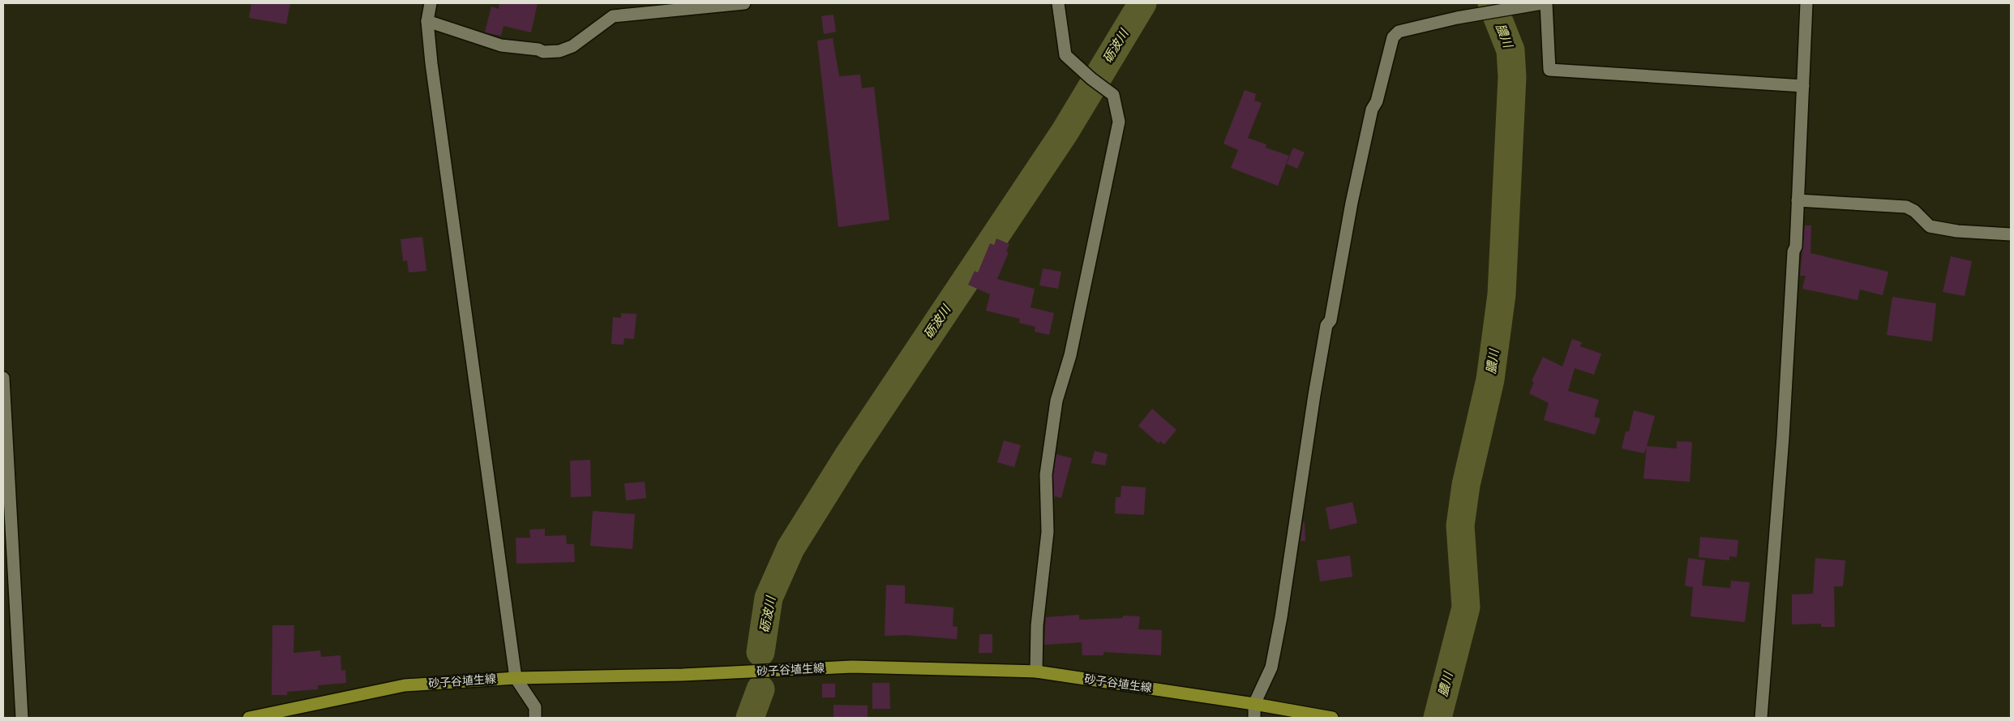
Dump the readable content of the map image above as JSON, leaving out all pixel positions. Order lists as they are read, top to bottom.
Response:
{
  "streets": {
    "main road": ["砂子谷埴生線"]
  },
  "water": ["膿川", "砺波川"]
}
